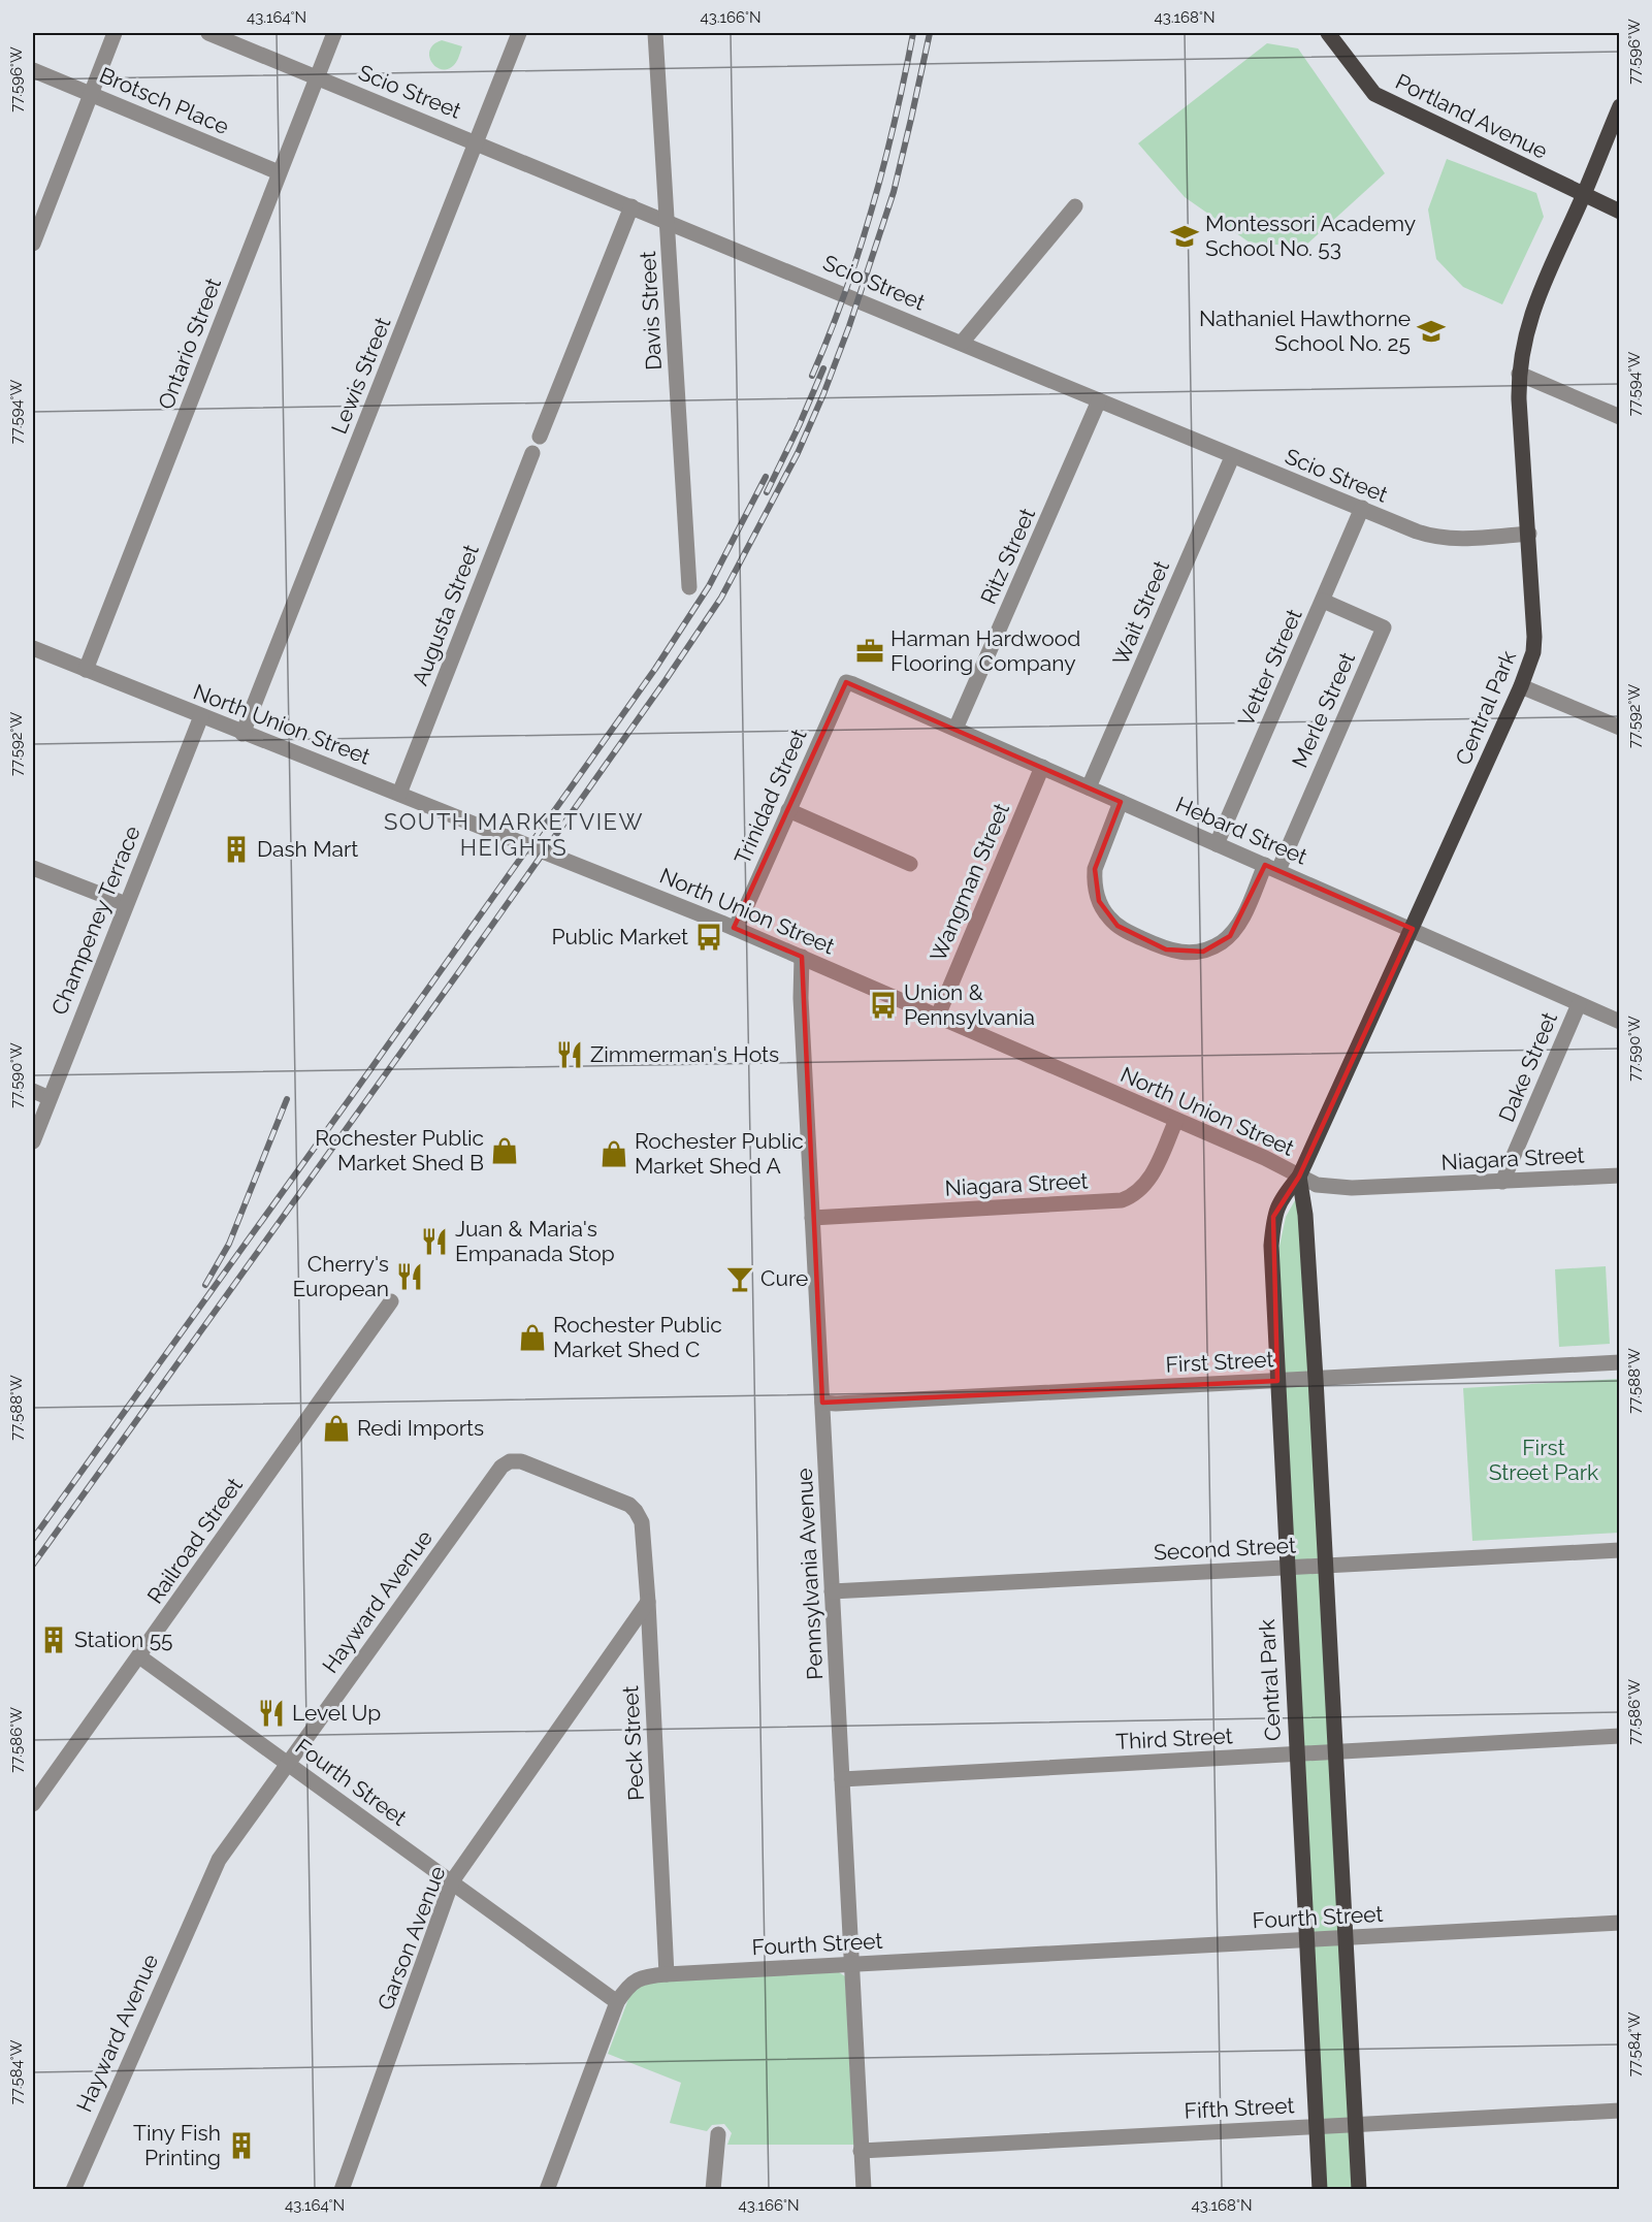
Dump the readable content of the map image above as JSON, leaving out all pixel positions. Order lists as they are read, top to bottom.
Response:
{
  "streets": {
    "main road": ["Portland Avenue", "Central Park"],
    "street": [
      "Scio Street",
      "Brotsch Place",
      "Davis Street",
      "Ontario Street",
      "Lewis Street",
      "Ritz Street",
      "Wait Street",
      "Augusta Street",
      "Vetter Street",
      "Merle Street",
      "North Union Street",
      "Trinidad Street",
      "Hebard Street",
      "Wangman Street",
      "Champeney Terrace",
      "Dake Street",
      "Niagara Street",
      "First Street",
      "Railroad Street",
      "Second Street",
      "Pennsylvania Avenue",
      "Hayward Avenue",
      "Third Street",
      "Peck Street",
      "Fourth Street",
      "Garson Avenue",
      "Fifth Street"
    ]
  },
  "crossings": [
    ["Scio Street", "Davis Street"],
    ["Scio Street", "Ontario Street"],
    ["Scio Street", "Lewis Street"],
    ["Scio Street", "Ritz Street"],
    ["Scio Street", "Wait Street"],
    ["Scio Street", "Vetter Street"],
    ["Scio Street", "Central Park"],
    ["Brotsch Place", "Ontario Street"],
    ["Portland Avenue", "Central Park"],
    ["Ontario Street", "North Union Street"],
    ["Lewis Street", "North Union Street"],
    ["Ritz Street", "Hebard Street"],
    ["Wait Street", "Hebard Street"],
    ["Augusta Street", "North Union Street"],
    ["Vetter Street", "Merle Street"],
    ["Vetter Street", "Hebard Street"],
    ["Central Park", "North Union Street"],
    ["Central Park", "Hebard Street"],
    ["Central Park", "Niagara Street"],
    ["Central Park", "First Street"],
    ["Central Park", "Second Street"],
    ["Central Park", "Third Street"],
    ["Central Park", "Fourth Street"],
    ["Central Park", "Fifth Street"],
    ["Merle Street", "Hebard Street"],
    ["North Union Street", "Trinidad Street"],
    ["North Union Street", "Wangman Street"],
    ["North Union Street", "Champeney Terrace"],
    ["North Union Street", "Niagara Street"],
    ["North Union Street", "Pennsylvania Avenue"],
    ["Trinidad Street", "Hebard Street"],
    ["Hebard Street", "Wangman Street"],
    ["Hebard Street", "Dake Street"],
    ["Dake Street", "Niagara Street"],
    ["Niagara Street", "Pennsylvania Avenue"],
    ["First Street", "Pennsylvania Avenue"],
    ["Railroad Street", "Fourth Street"],
    ["Second Street", "Pennsylvania Avenue"],
    ["Pennsylvania Avenue", "Third Street"],
    ["Pennsylvania Avenue", "Fourth Street"],
    ["Pennsylvania Avenue", "Fifth Street"],
    ["Hayward Avenue", "Peck Street"],
    ["Hayward Avenue", "Fourth Street"],
    ["Peck Street", "Fourth Street"],
    ["Peck Street", "Garson Avenue"],
    ["Fourth Street", "Garson Avenue"]
  ],
  "districts": ["SOUTH MARKETVIEW HEIGHTS"],
  "parks": ["First Street Park"],
  "places": {
    "school or university": ["Montessori Academy School No. 53", "Nathaniel Hawthorne School No. 25"],
    "office": ["Harman Hardwood Flooring Company"],
    "building": ["Dash Mart", "Station 55", "Tiny Fish Printing"],
    "bus stop": ["Public Market", "Union & Pennsylvania"],
    "restaurant": [
      "Zimmerman's Hots",
      "Juan & Maria's Empanada Stop",
      "Cherry's European",
      "Level Up"
    ],
    "shop": [
      "Rochester Public Market Shed B",
      "Rochester Public Market Shed A",
      "Rochester Public Market Shed C",
      "Redi Imports"
    ],
    "bar": ["Cure"]
  },
  "coordinates": [
    "43.164°N",
    "43.166°N",
    "43.168°N",
    "77.596°W",
    "77.594°W",
    "77.592°W",
    "77.590°W",
    "77.588°W",
    "77.586°W",
    "77.584°W"
  ]
}
